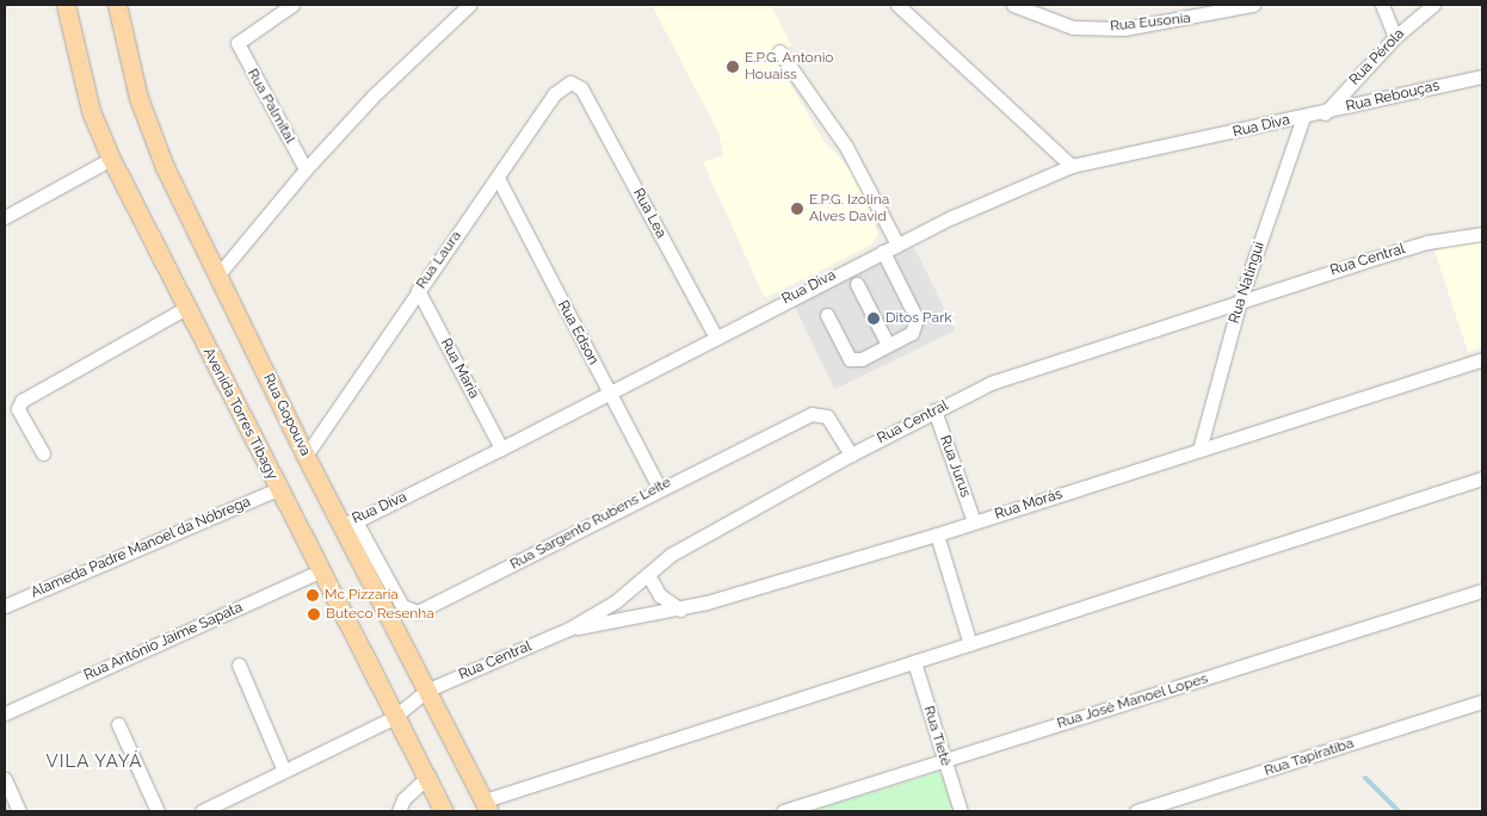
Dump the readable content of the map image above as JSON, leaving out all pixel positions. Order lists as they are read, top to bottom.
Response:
{
  "streets": {
    "main road": ["Avenida Torres Tibagy", "Rua Gopouva"],
    "street": [
      "Rua Eusonia",
      "Rua Pérola",
      "Rua Rebouças",
      "Rua Palmital",
      "Rua Diva",
      "Rua Lea",
      "Rua Laura",
      "Rua Central",
      "Rua Natingui",
      "Rua Edson",
      "Rua Maria",
      "Rua Jurus",
      "Rua Morás",
      "Rua Sargento Rubens Leite",
      "Alameda Padre Manoel da Nóbrega",
      "Rua Antônio Jaime Sapata",
      "Rua José Manoel Lopes",
      "Rua Tietê",
      "Rua Tapiratiba"
    ]
  },
  "crossings": [
    ["Rua Pérola", "Rua Rebouças"],
    ["Rua Rebouças", "Rua Diva"],
    ["Rua Rebouças", "Rua Natingui"],
    ["Rua Diva", "Rua Lea"],
    ["Rua Diva", "Rua Natingui"],
    ["Rua Diva", "Rua Edson"],
    ["Rua Diva", "Rua Maria"],
    ["Rua Diva", "Rua Gopouva"],
    ["Rua Diva", "Rua Sargento Rubens Leite"],
    ["Rua Lea", "Rua Laura"],
    ["Rua Laura", "Rua Edson"],
    ["Rua Laura", "Rua Maria"],
    ["Rua Laura", "Rua Gopouva"],
    ["Rua Central", "Rua Natingui"],
    ["Rua Central", "Avenida Torres Tibagy"],
    ["Rua Central", "Rua Gopouva"],
    ["Rua Central", "Rua Jurus"],
    ["Rua Central", "Rua Morás"],
    ["Rua Central", "Rua Sargento Rubens Leite"],
    ["Rua Natingui", "Rua Morás"],
    ["Rua Edson", "Rua Sargento Rubens Leite"],
    ["Avenida Torres Tibagy", "Alameda Padre Manoel da Nóbrega"],
    ["Avenida Torres Tibagy", "Rua Antônio Jaime Sapata"],
    ["Rua Gopouva", "Rua Sargento Rubens Leite"],
    ["Rua Jurus", "Rua Morás"],
    ["Rua José Manoel Lopes", "Rua Tietê"]
  ],
  "districts": ["VILA YAYÁ"],
  "places": [
    "E.P.G. Antonio Houaiss",
    "E.P.G. Izolina Alves David",
    "Ditos Park",
    "Mc Pizzaria",
    "Buteco Resenha"
  ]
}
